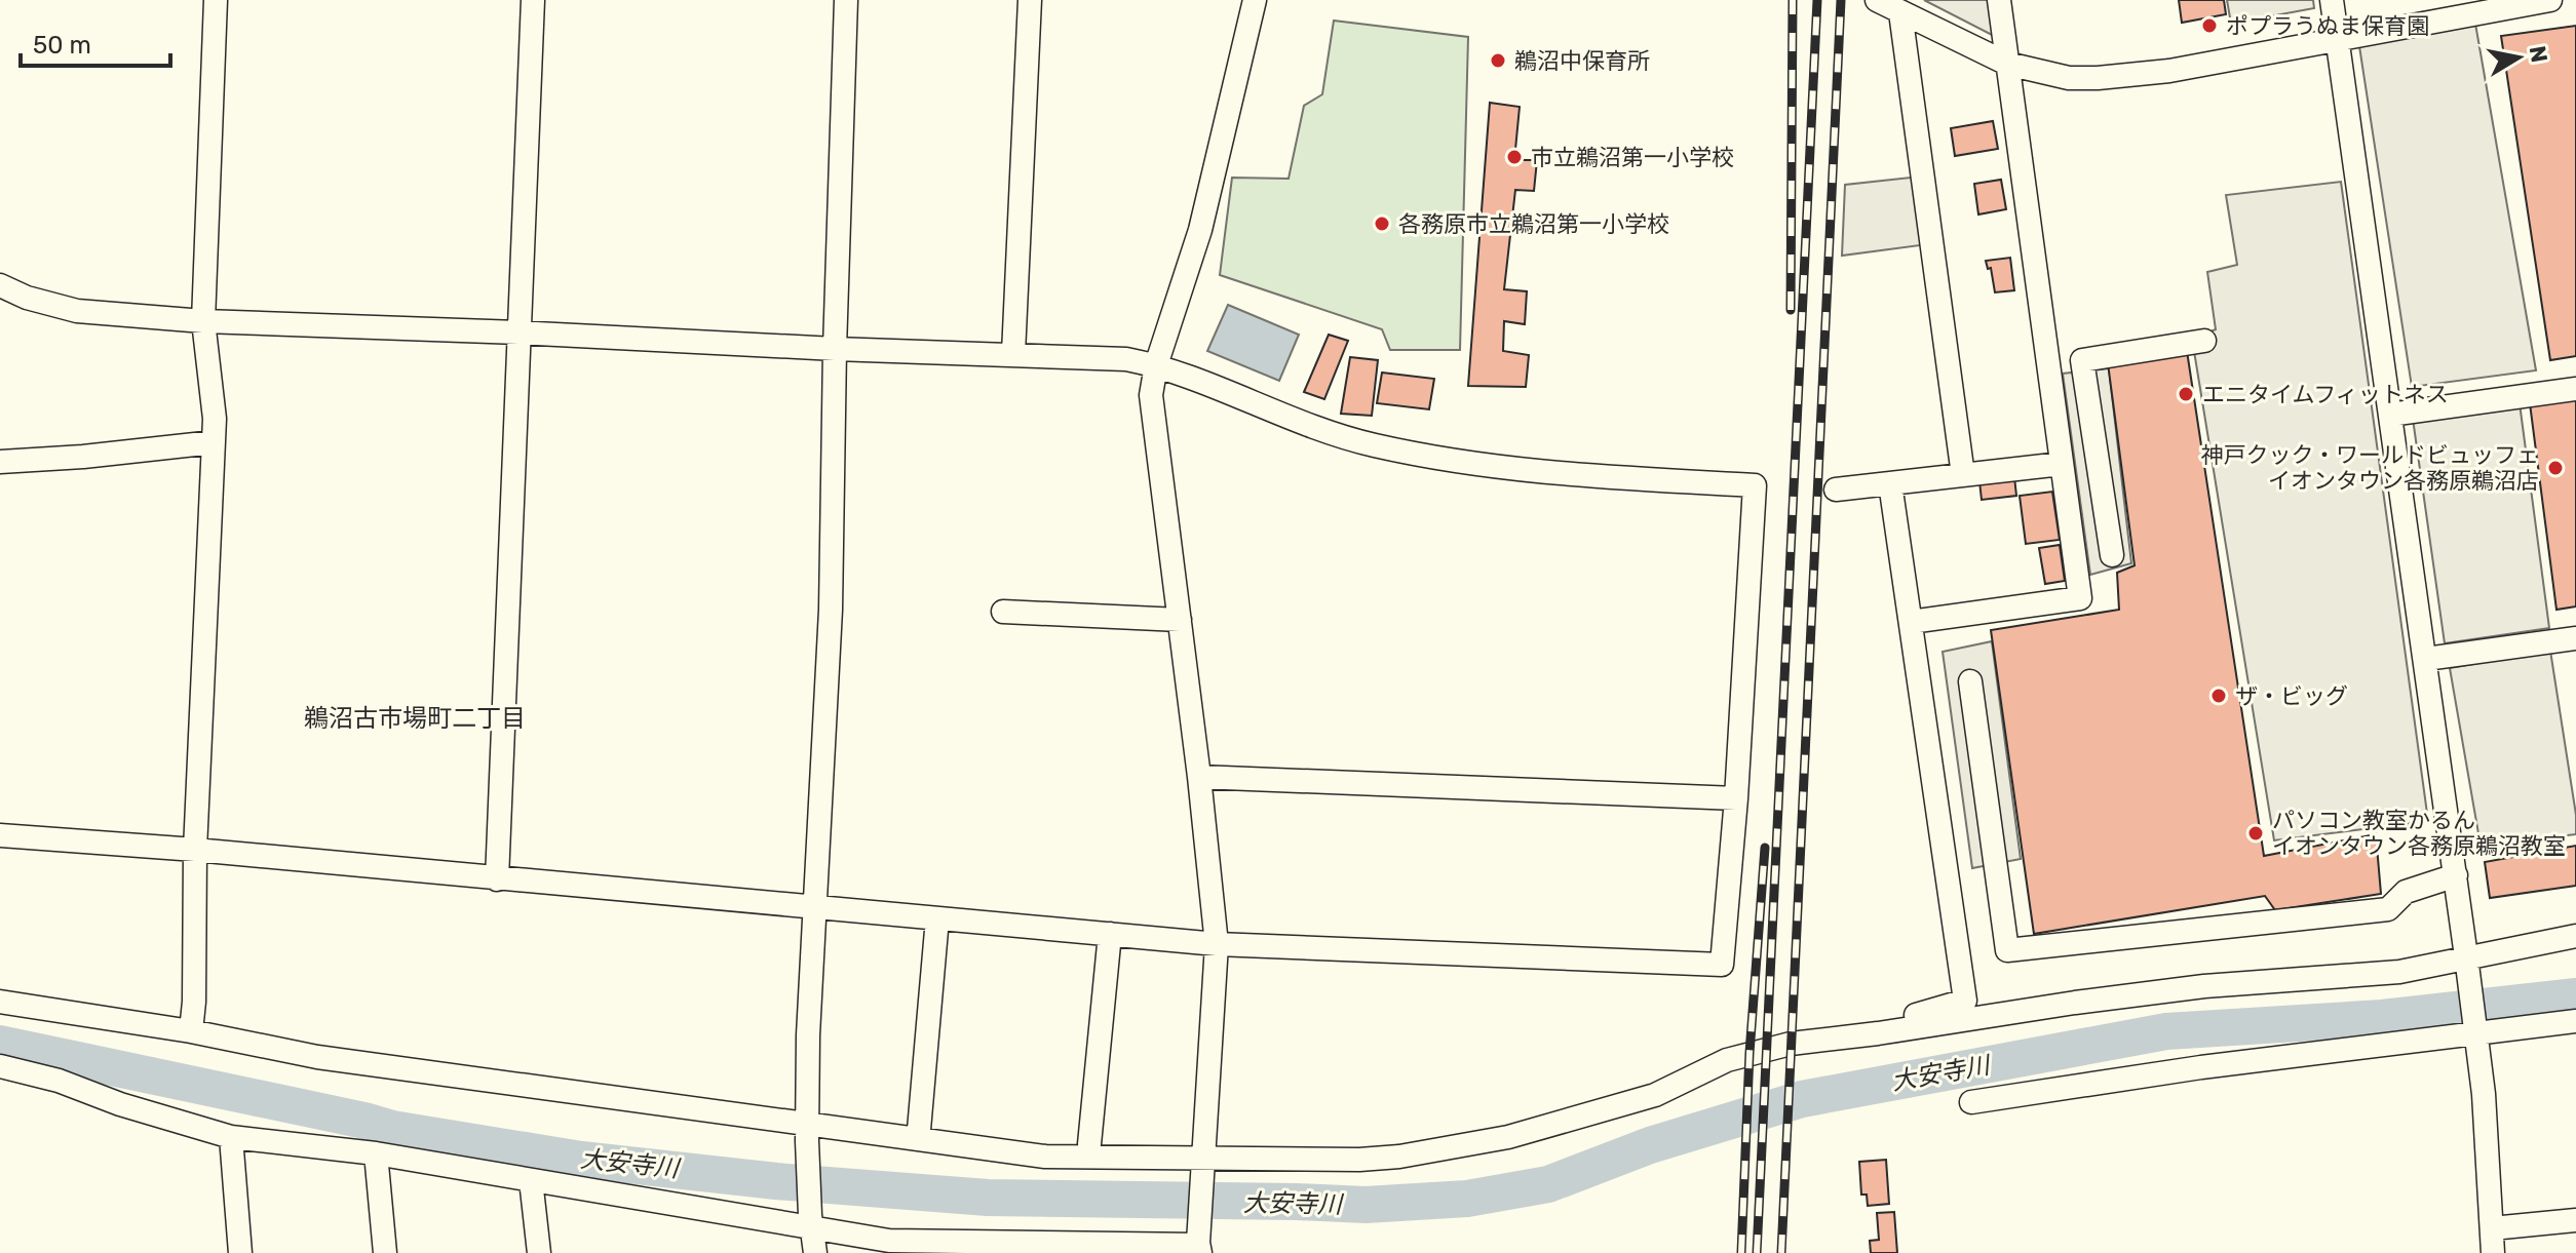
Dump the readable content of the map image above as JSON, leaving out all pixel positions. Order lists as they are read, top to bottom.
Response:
{
  "districts": ["鵜沼古市場町二丁目"],
  "water": ["大安寺川"],
  "places": [
    "ポプラうぬま保育園",
    "鵜沼中保育所",
    "市立鵜沼第一小学校",
    "各務原市立鵜沼第一小学校",
    "エニタイムフィットネス",
    "神戸クック・ワールドビュッフェ イオンタウン各務原鵜沼店",
    "ザ・ビッグ",
    "パソコン教室かるん イオンタウン各務原鵜沼教室"
  ],
  "scale_bar": "50 m",
  "north": "right"
}
